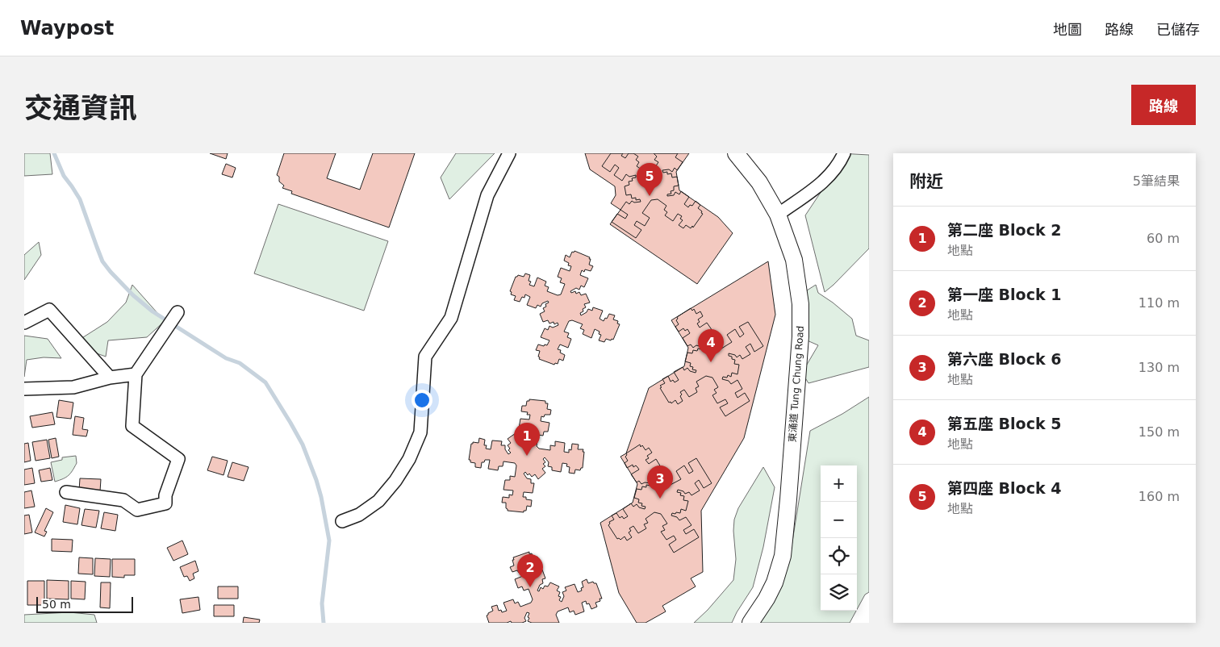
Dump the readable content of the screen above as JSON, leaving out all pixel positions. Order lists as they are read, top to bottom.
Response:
{
  "streets": {
    "main road": ["東涌道 Tung Chung Road"]
  },
  "scale_bar": "50 m",
  "page": {
    "header": "Waypost",
    "nav": ["地圖", "路線", "已儲存"],
    "title": "交通資訊",
    "buttons": "路線",
    "heading": ["附近", "5筆結果"],
    "pins": [
      "5",
      "4",
      "1",
      "3",
      "2"
    ],
    "list": [
      {
        "mark": "1",
        "name": "第二座 Block 2",
        "note": "地點",
        "value": "60 m"
      },
      {
        "mark": "2",
        "name": "第一座 Block 1",
        "note": "地點",
        "value": "110 m"
      },
      {
        "mark": "3",
        "name": "第六座 Block 6",
        "note": "地點",
        "value": "130 m"
      },
      {
        "mark": "4",
        "name": "第五座 Block 5",
        "note": "地點",
        "value": "150 m"
      },
      {
        "mark": "5",
        "name": "第四座 Block 4",
        "note": "地點",
        "value": "160 m"
      }
    ],
    "map_buttons": ["+", "−"],
    "scale": "50 m"
  }
}
